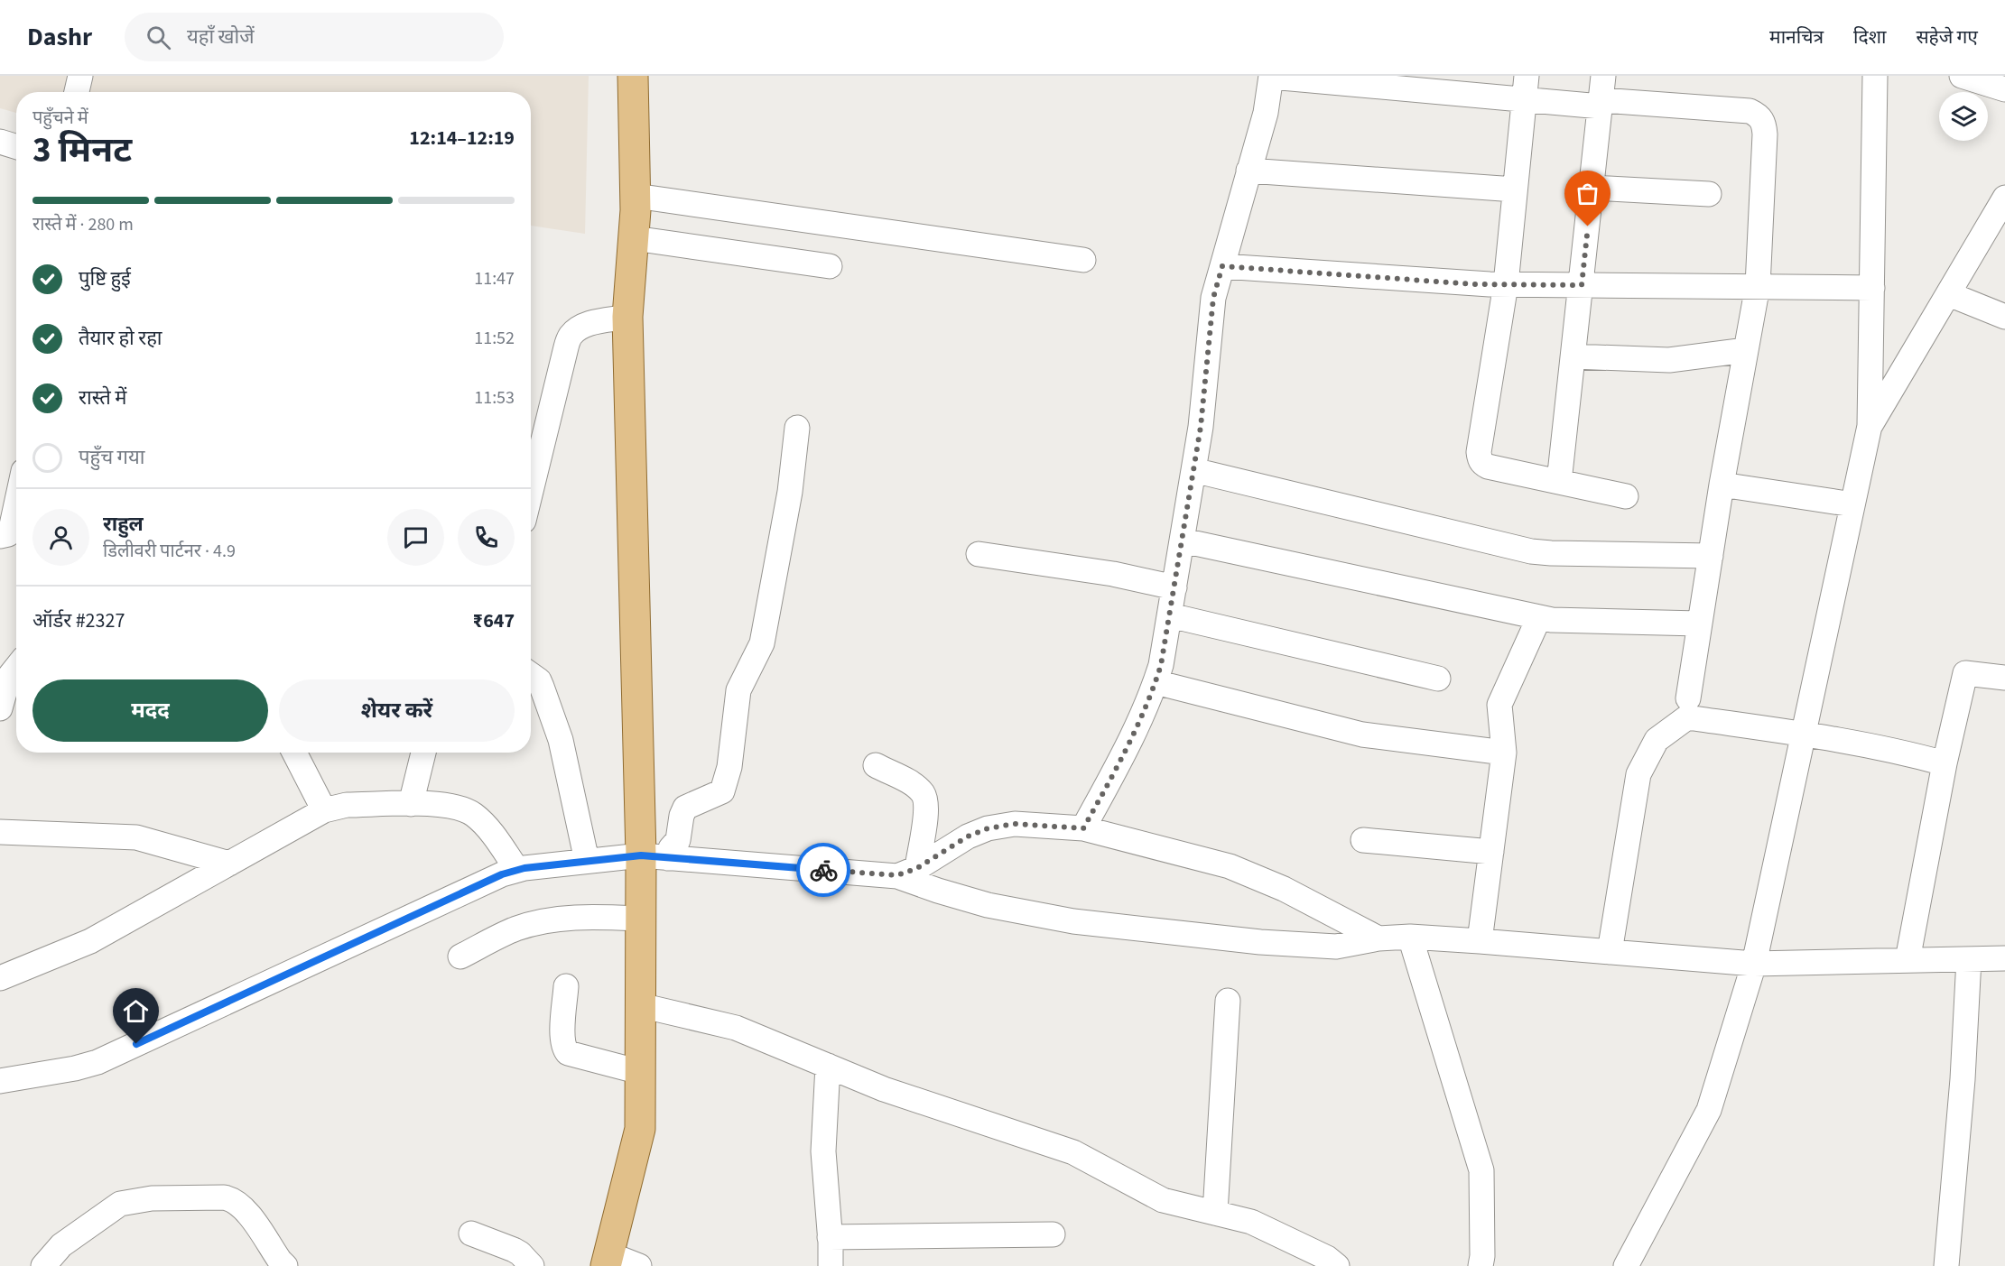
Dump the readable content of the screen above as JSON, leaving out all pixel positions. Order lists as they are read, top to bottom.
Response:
{
  "page": {
    "header": "Dashr",
    "search": "यहाँ खोजें",
    "nav": ["मानचित्र", "दिशा", "सहेजे गए"],
    "heading": ["3 मिनट", "पहुँचने में", "12:14–12:19"],
    "panel": [
      "राहुल",
      "डिलीवरी पार्टनर · 4.9",
      "ऑर्डर #2327",
      "₹647"
    ],
    "bar": "रास्ते में · 280 m",
    "list": [
      ["पुष्टि हुई", "11:47"],
      ["तैयार हो रहा", "11:52"],
      ["रास्ते में", "11:53"],
      "पहुँच गया"
    ],
    "buttons": ["मदद", "शेयर करें"]
  }
}
